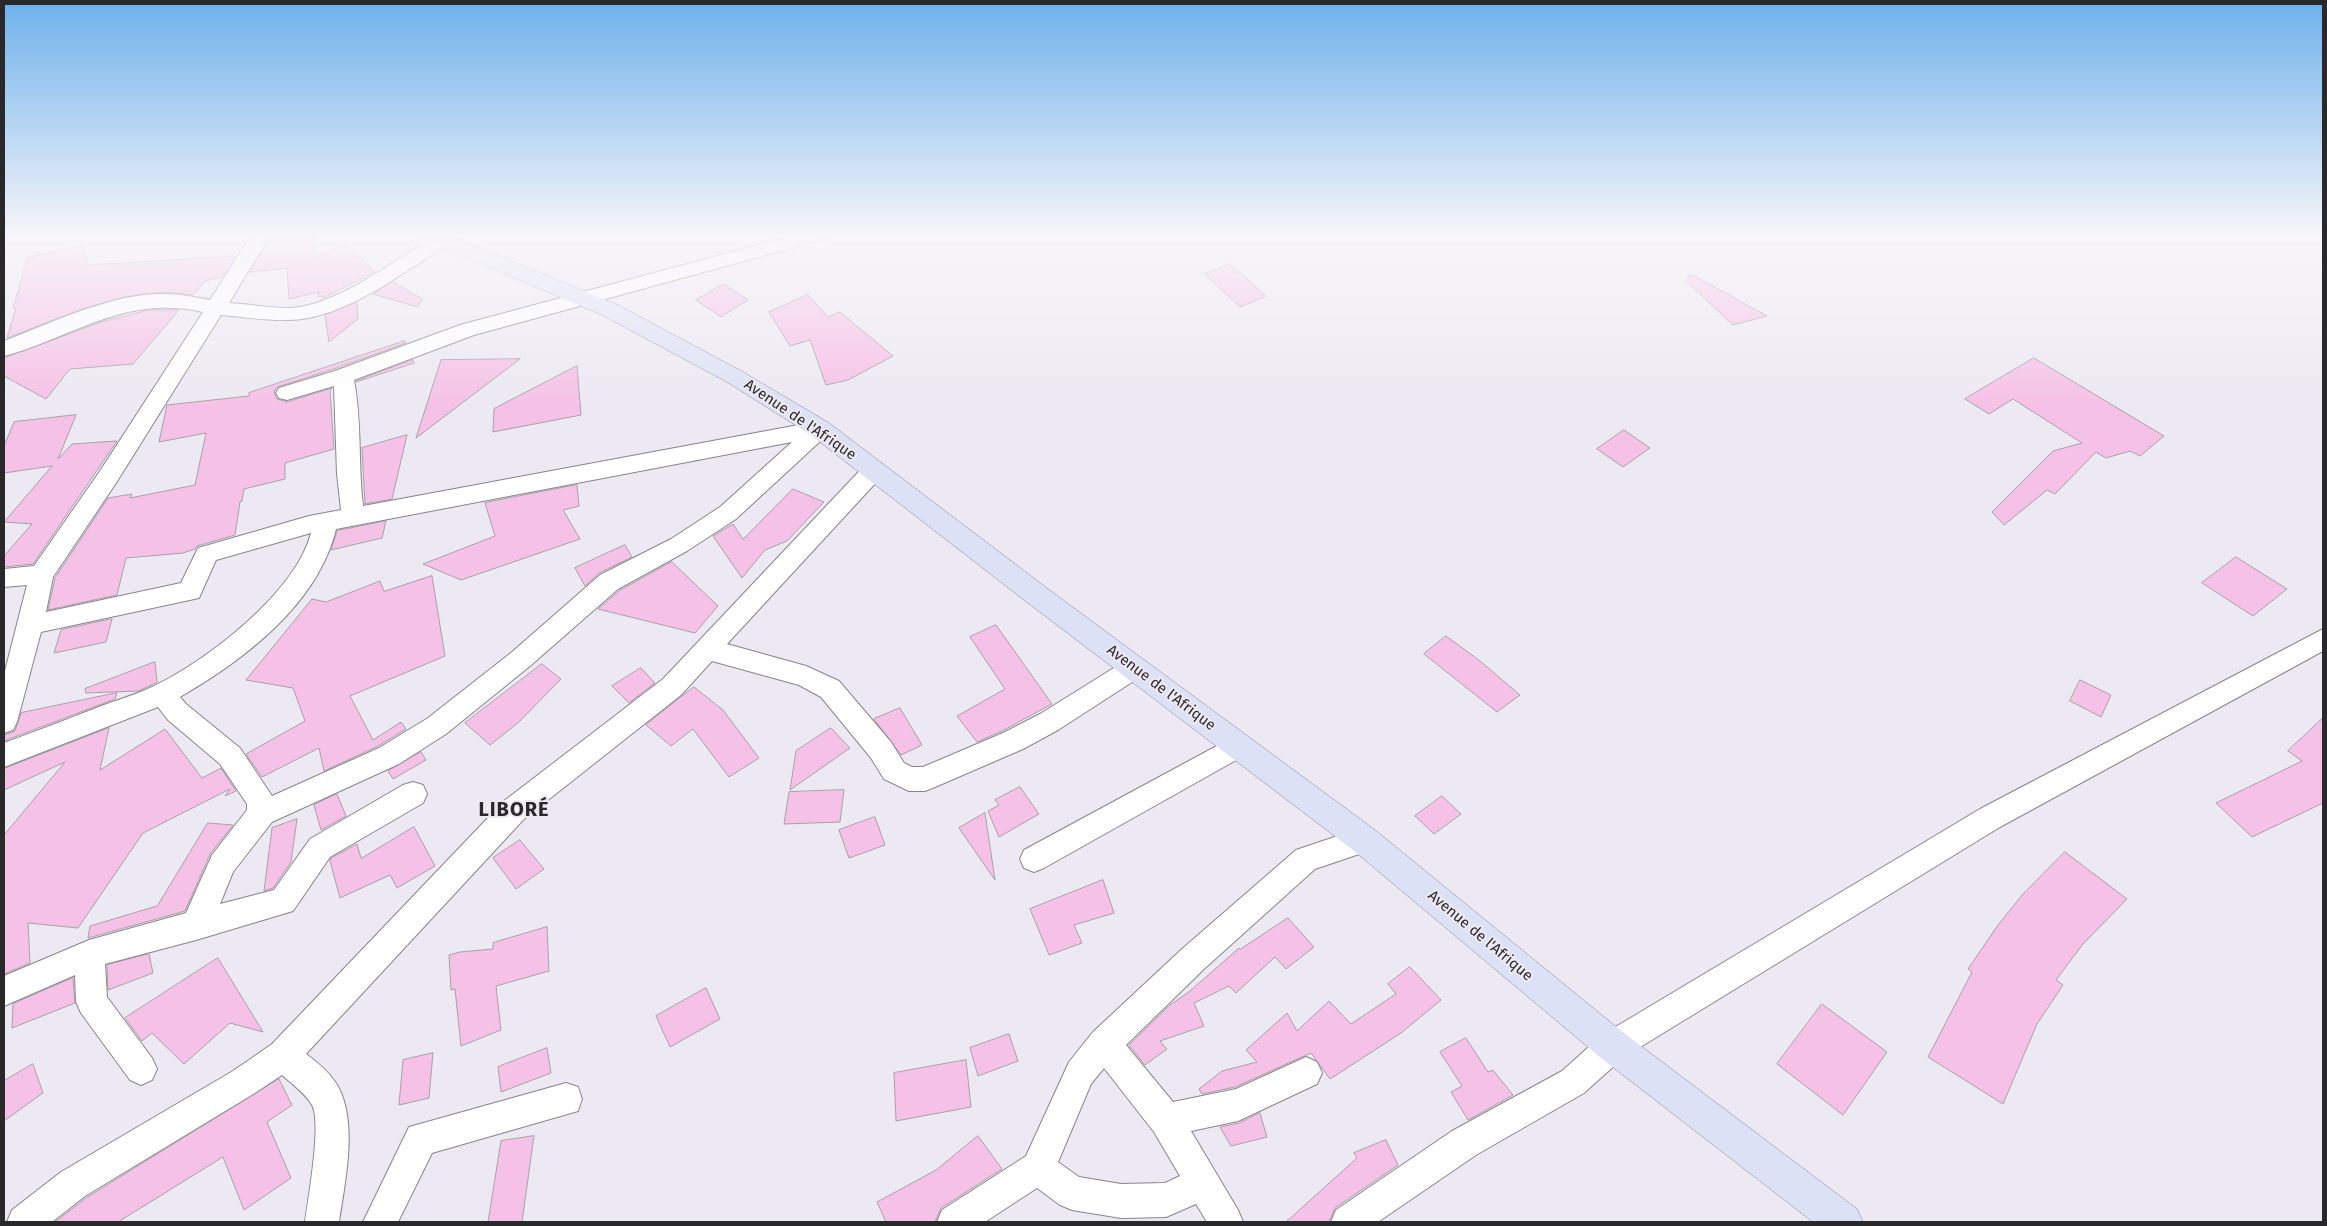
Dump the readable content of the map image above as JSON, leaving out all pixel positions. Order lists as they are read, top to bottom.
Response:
{
  "streets": {
    "main road": ["Avenue de l'Afrique"]
  },
  "districts": ["LIBORÉ"]
}
